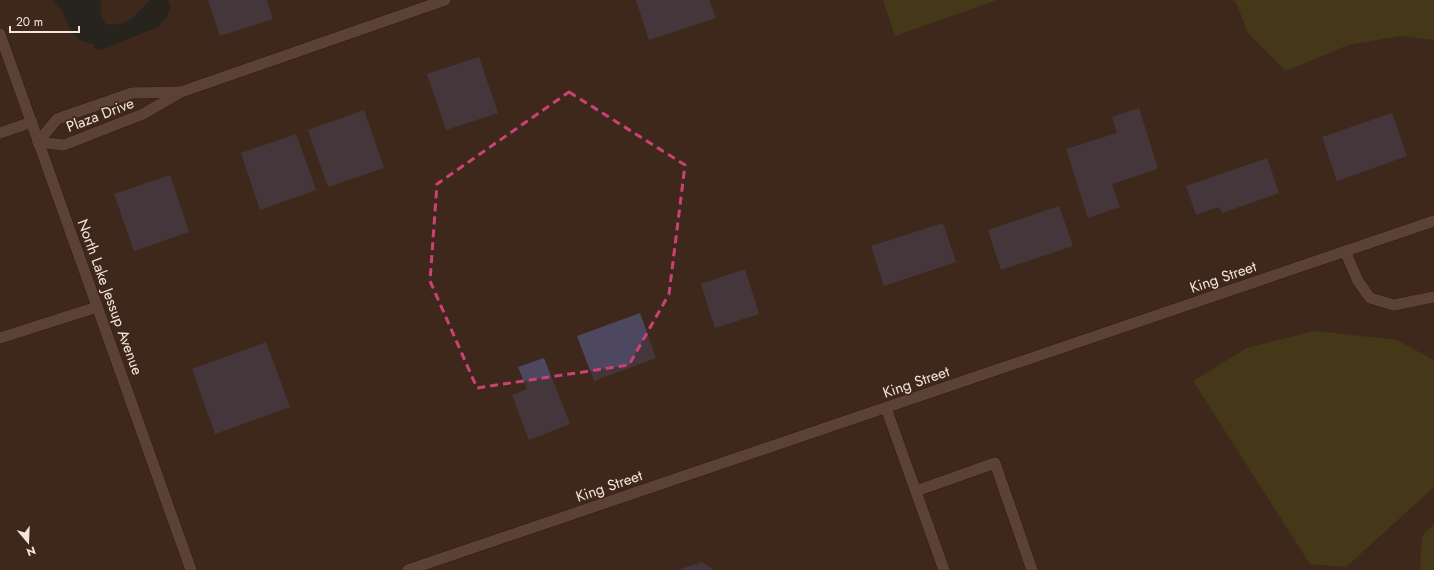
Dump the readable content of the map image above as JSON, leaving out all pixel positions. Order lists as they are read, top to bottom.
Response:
{
  "streets": {
    "street": ["Plaza Drive", "King Street", "North Lake Jessup Avenue"]
  },
  "crossings": [
    ["Plaza Drive", "North Lake Jessup Avenue"]
  ],
  "scale_bar": "20 m",
  "north": "bottom"
}
